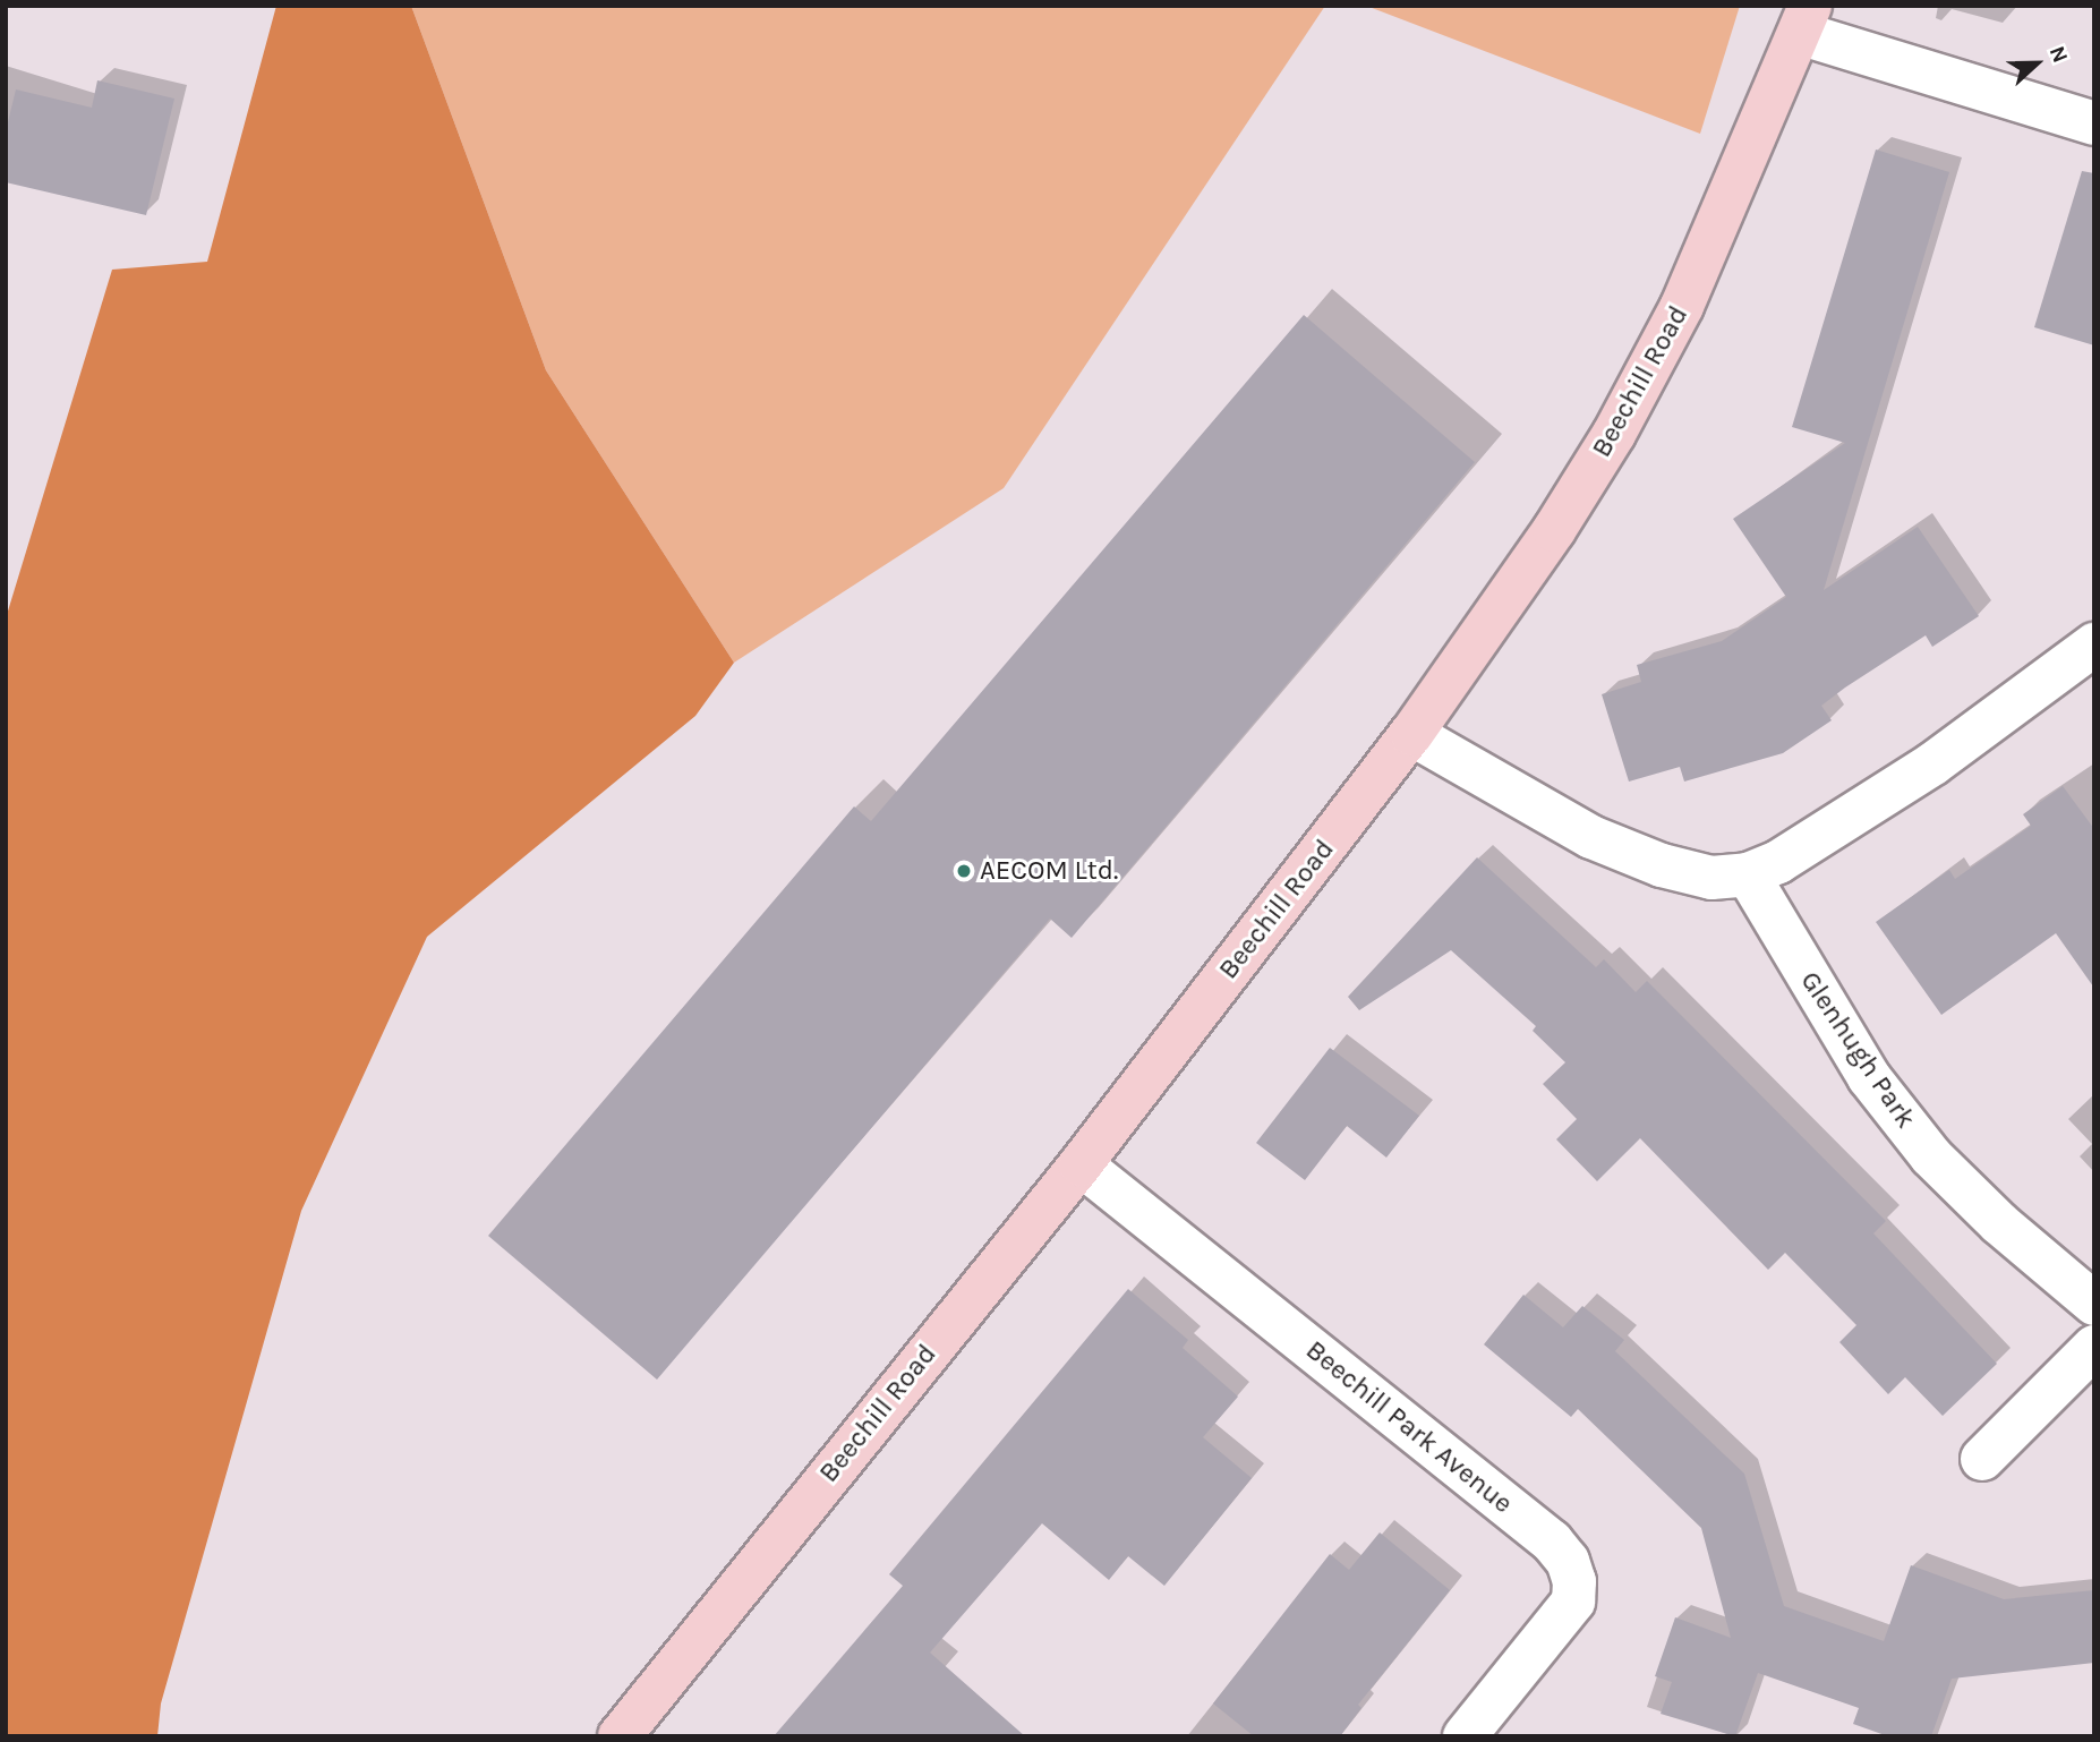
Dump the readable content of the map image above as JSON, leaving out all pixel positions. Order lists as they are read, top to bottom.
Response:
{
  "streets": {
    "street": ["Beechill Road", "Glenhugh Park", "Beechill Park Avenue"]
  },
  "crossings": [
    ["Beechill Road", "Beechill Park Avenue"]
  ],
  "places": ["AECOM Ltd."],
  "north": "right"
}
